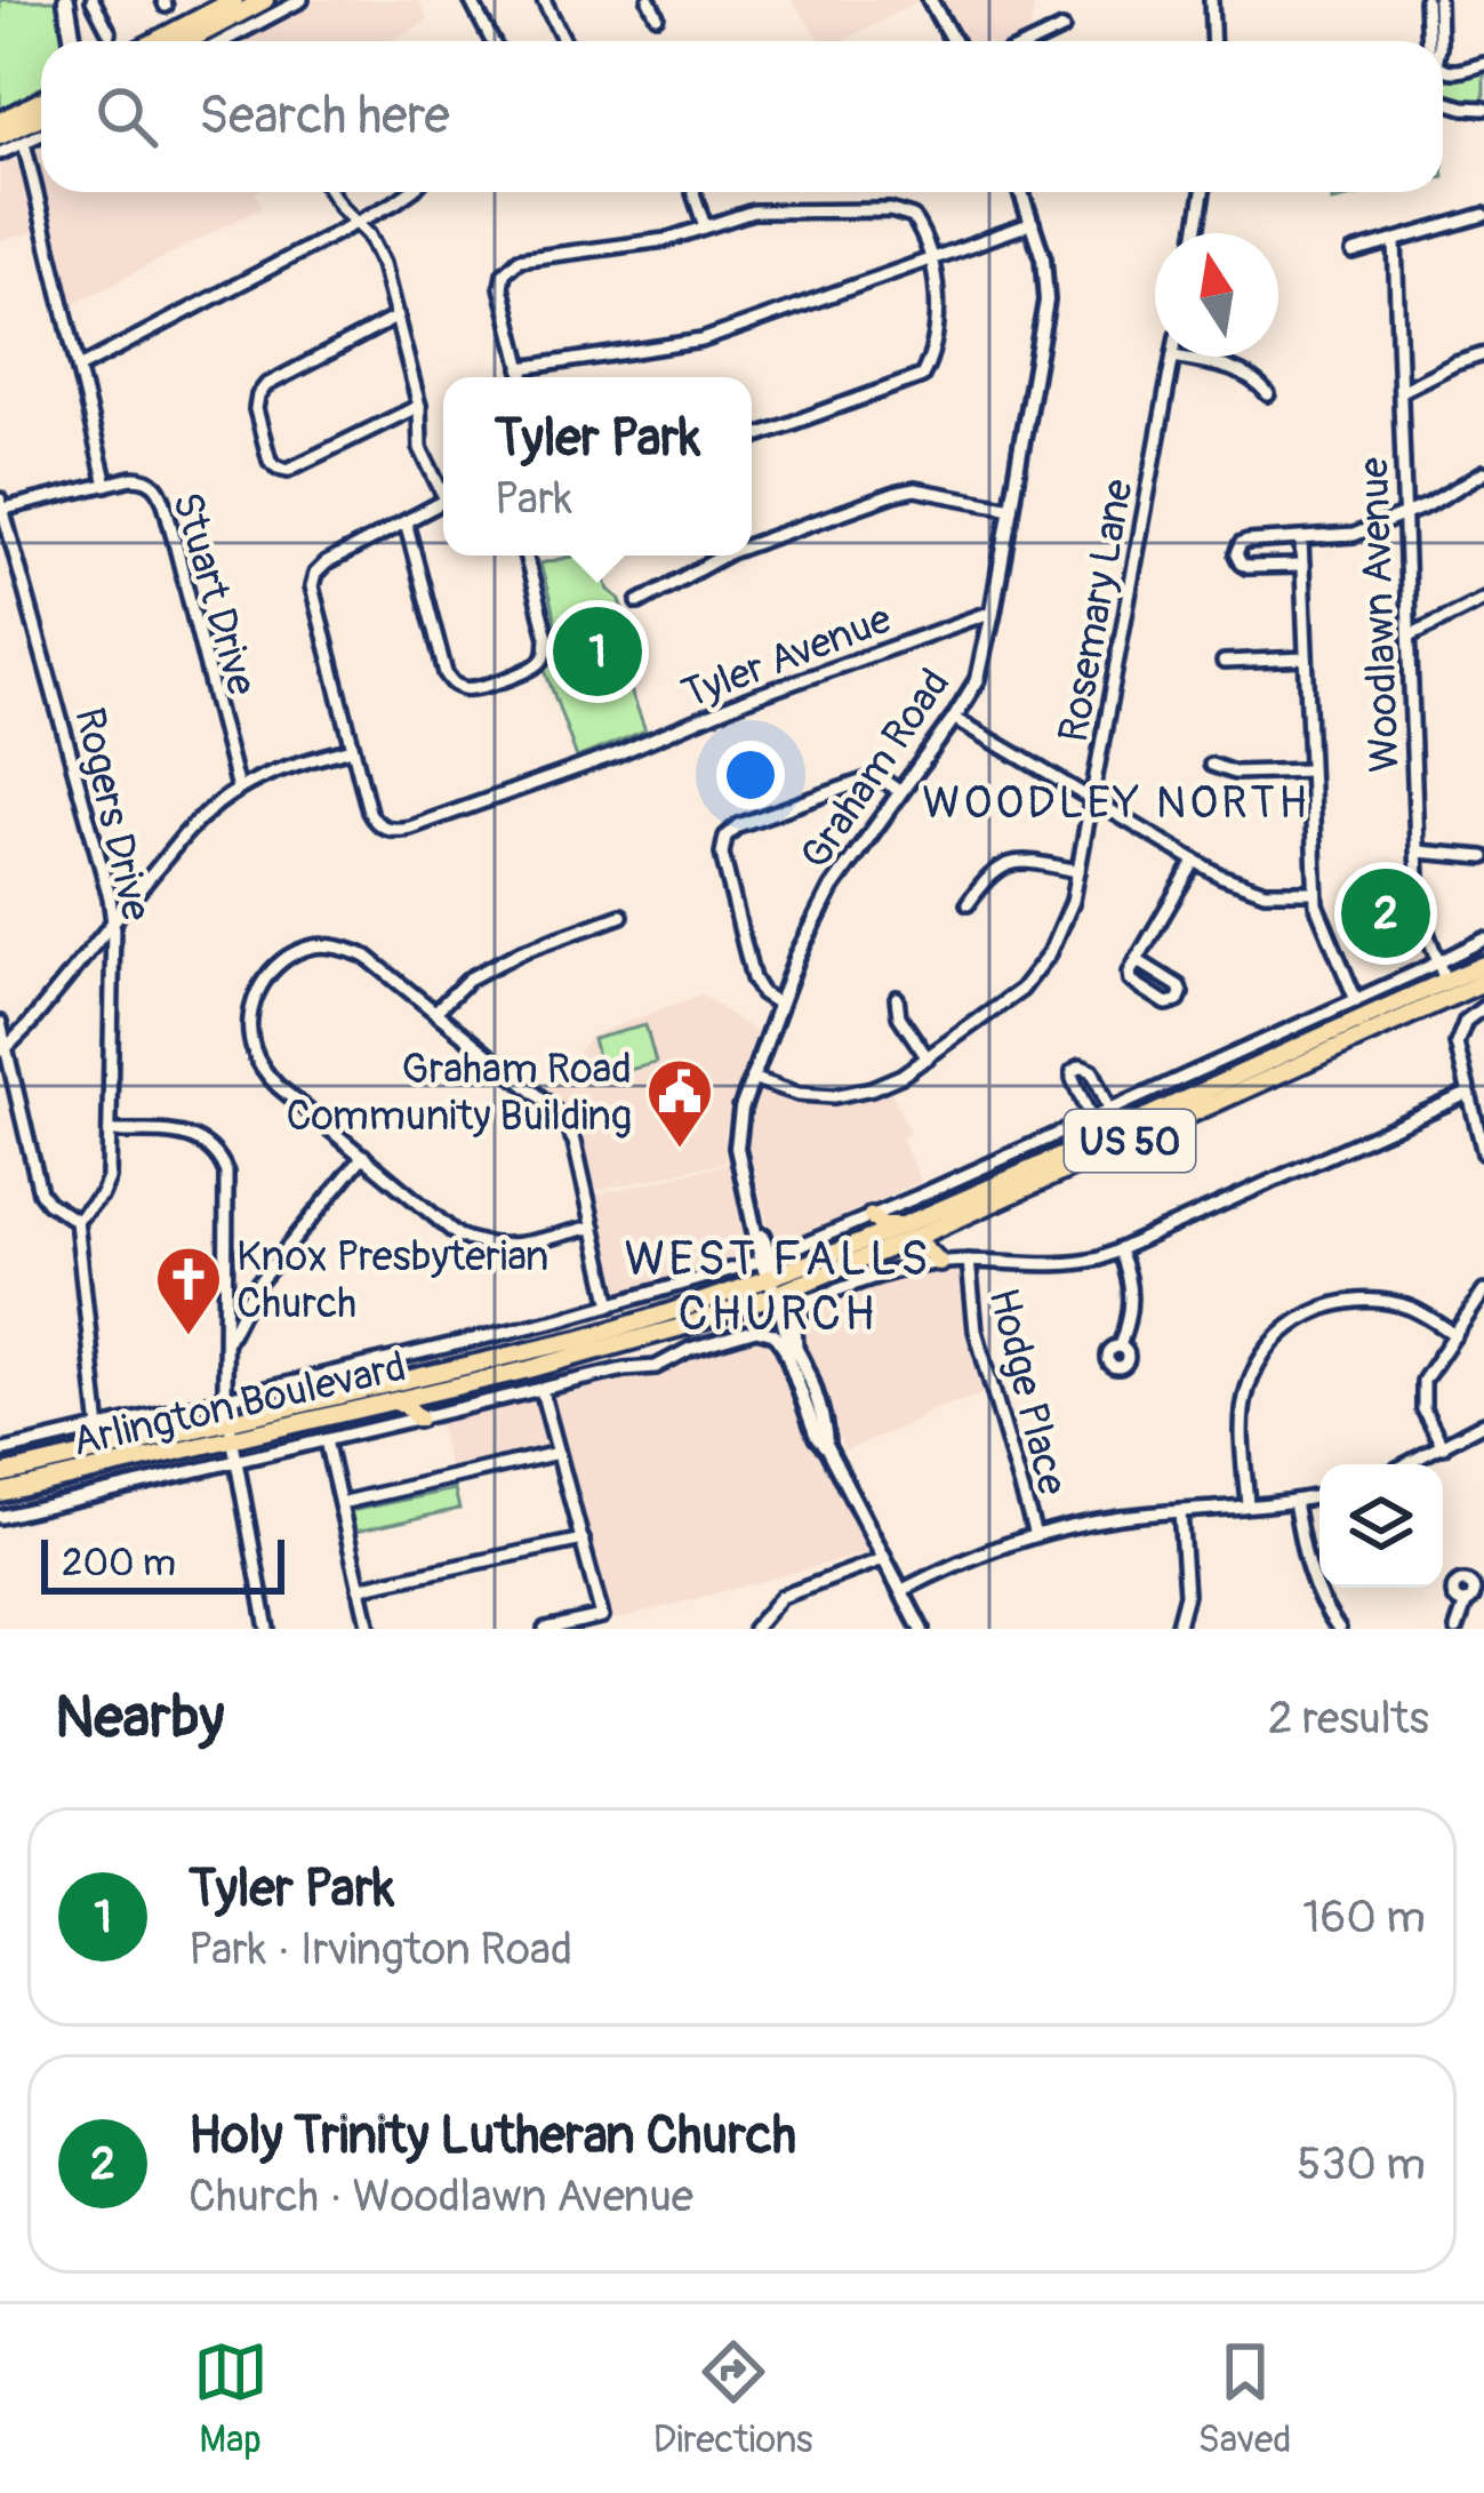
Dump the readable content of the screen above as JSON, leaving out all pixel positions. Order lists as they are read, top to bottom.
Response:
{
  "streets": {
    "main road": ["US 50", "Arlington Boulevard"],
    "street": [
      "Stuart Drive",
      "Rosemary Lane",
      "Woodlawn Avenue",
      "Tyler Avenue",
      "Graham Road",
      "Rogers Drive",
      "Hodge Place"
    ]
  },
  "crossings": [
    ["Rosemary Lane", "Graham Road"],
    ["Woodlawn Avenue", "Arlington Boulevard"],
    ["Tyler Avenue", "Graham Road"],
    ["Graham Road", "Arlington Boulevard"]
  ],
  "districts": ["WOODLEY NORTH", "WEST FALLS CHURCH"],
  "places": {
    "public building": ["Graham Road Community Building"],
    "church": ["Knox Presbyterian Church"]
  },
  "scale_bar": "200 m",
  "north": "top",
  "page": {
    "search": "Search here",
    "popup": ["Tyler Park", "Park"],
    "pins": ["1", "2"],
    "scale": "200 m",
    "heading": ["Nearby", "2 results"],
    "list": [
      {
        "mark": "1",
        "name": "Tyler Park",
        "note": "Park · Irvington Road",
        "value": "160 m"
      },
      {
        "mark": "2",
        "name": "Holy Trinity Lutheran Church",
        "note": "Church · Woodlawn Avenue",
        "value": "530 m"
      }
    ],
    "nav": ["Map", "Directions", "Saved"]
  }
}
